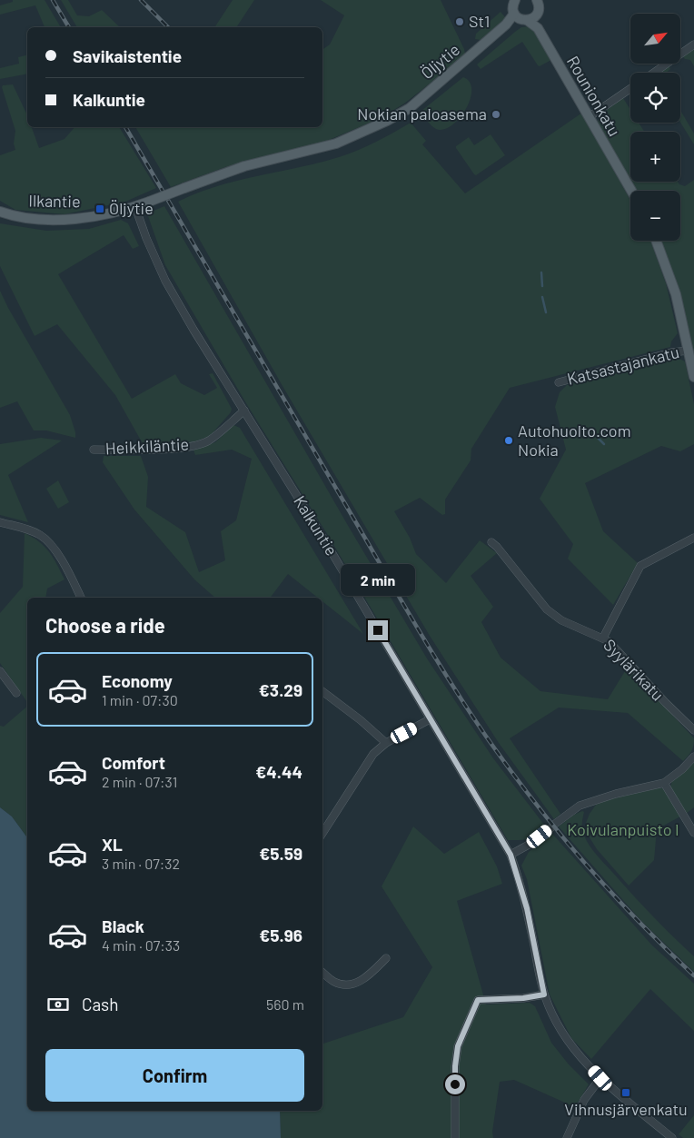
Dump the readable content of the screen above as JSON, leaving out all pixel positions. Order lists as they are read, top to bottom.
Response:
{
  "streets": {
    "main road": ["Öljytie", "Rounionkatu", "Ilkantie"],
    "street": [
      "Katsastajankatu",
      "Heikkiläntie",
      "Kalkuntie",
      "Syylärikatu"
    ]
  },
  "crossings": [
    ["Öljytie", "Rounionkatu"],
    ["Öljytie", "Ilkantie"],
    ["Öljytie", "Kalkuntie"],
    ["Ilkantie", "Kalkuntie"],
    ["Heikkiläntie", "Kalkuntie"]
  ],
  "parks": ["Koivulanpuisto I"],
  "places": {
    "other": ["St1", "Nokian paloasema", "Autohuolto.com Nokia"],
    "transit": ["Öljytie", "Vihnusjärvenkatu"]
  },
  "north": "top right",
  "page": {
    "map_buttons": ["+", "−"],
    "banner": ["Savikaistentie", "Kalkuntie"],
    "bubble": "2 min",
    "heading": "Choose a ride",
    "list": [
      {
        "name": "Economy",
        "note": "1 min · 07:30",
        "value": "€3.29"
      },
      {
        "name": "Comfort",
        "note": "2 min · 07:31",
        "value": "€4.44"
      },
      {
        "name": "XL",
        "note": "3 min · 07:32",
        "value": "€5.59"
      },
      {
        "name": "Black",
        "note": "4 min · 07:33",
        "value": "€5.96"
      }
    ],
    "pay": ["Cash", "560 m"],
    "buttons": "Confirm"
  }
}
